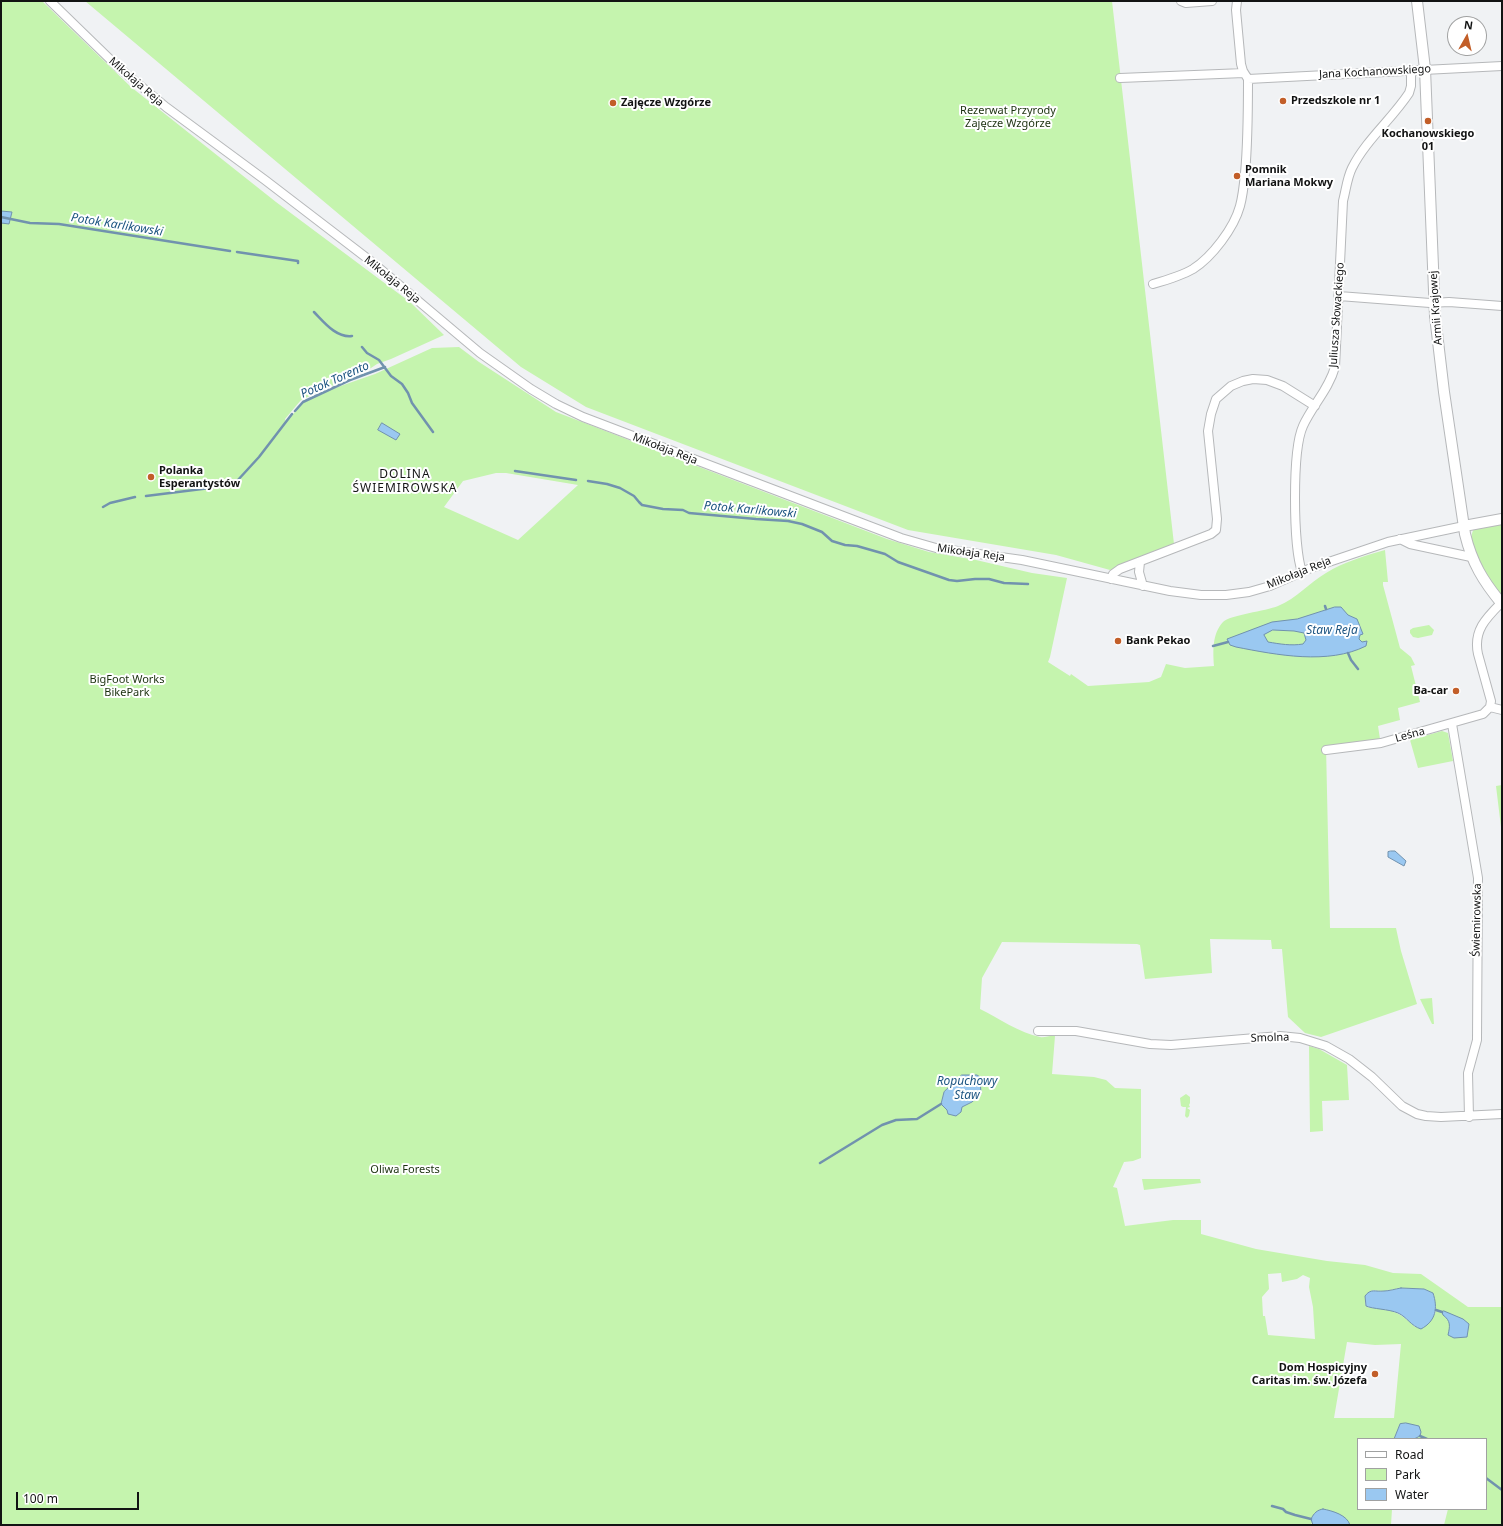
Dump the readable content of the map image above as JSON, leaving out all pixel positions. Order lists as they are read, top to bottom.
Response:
{
  "streets": {
    "street": [
      "Jana Kochanowskiego",
      "Mikołaja Reja",
      "Armii Krajowej",
      "Juliusza Słowackiego",
      "Leśna",
      "Świemirowska",
      "Smolna"
    ]
  },
  "crossings": [
    ["Jana Kochanowskiego", "Armii Krajowej"],
    ["Jana Kochanowskiego", "Juliusza Słowackiego"],
    ["Mikołaja Reja", "Armii Krajowej"],
    ["Mikołaja Reja", "Juliusza Słowackiego"],
    ["Leśna", "Świemirowska"],
    ["Świemirowska", "Smolna"]
  ],
  "districts": ["DOLINA ŚWIEMIROWSKA"],
  "water": [
    "Potok Karlikowski",
    "Potok Torento",
    "Staw Reja",
    "Ropuchowy Staw"
  ],
  "parks": ["Rezerwat Przyrody Zajęcze Wzgórze", "BigFoot Works BikePark", "Oliwa Forests"],
  "places": [
    "Przedszkole nr 1",
    "Zajęcze Wzgórze",
    "Kochanowskiego 01",
    "Pomnik Mariana Mokwy",
    "Polanka Esperantystów",
    "Bank Pekao",
    "Ba-car",
    "Dom Hospicyjny Caritas im. św. Józefa"
  ],
  "legend": ["Road", "Park", "Water"],
  "scale_bar": "100 m",
  "north": "top"
}
